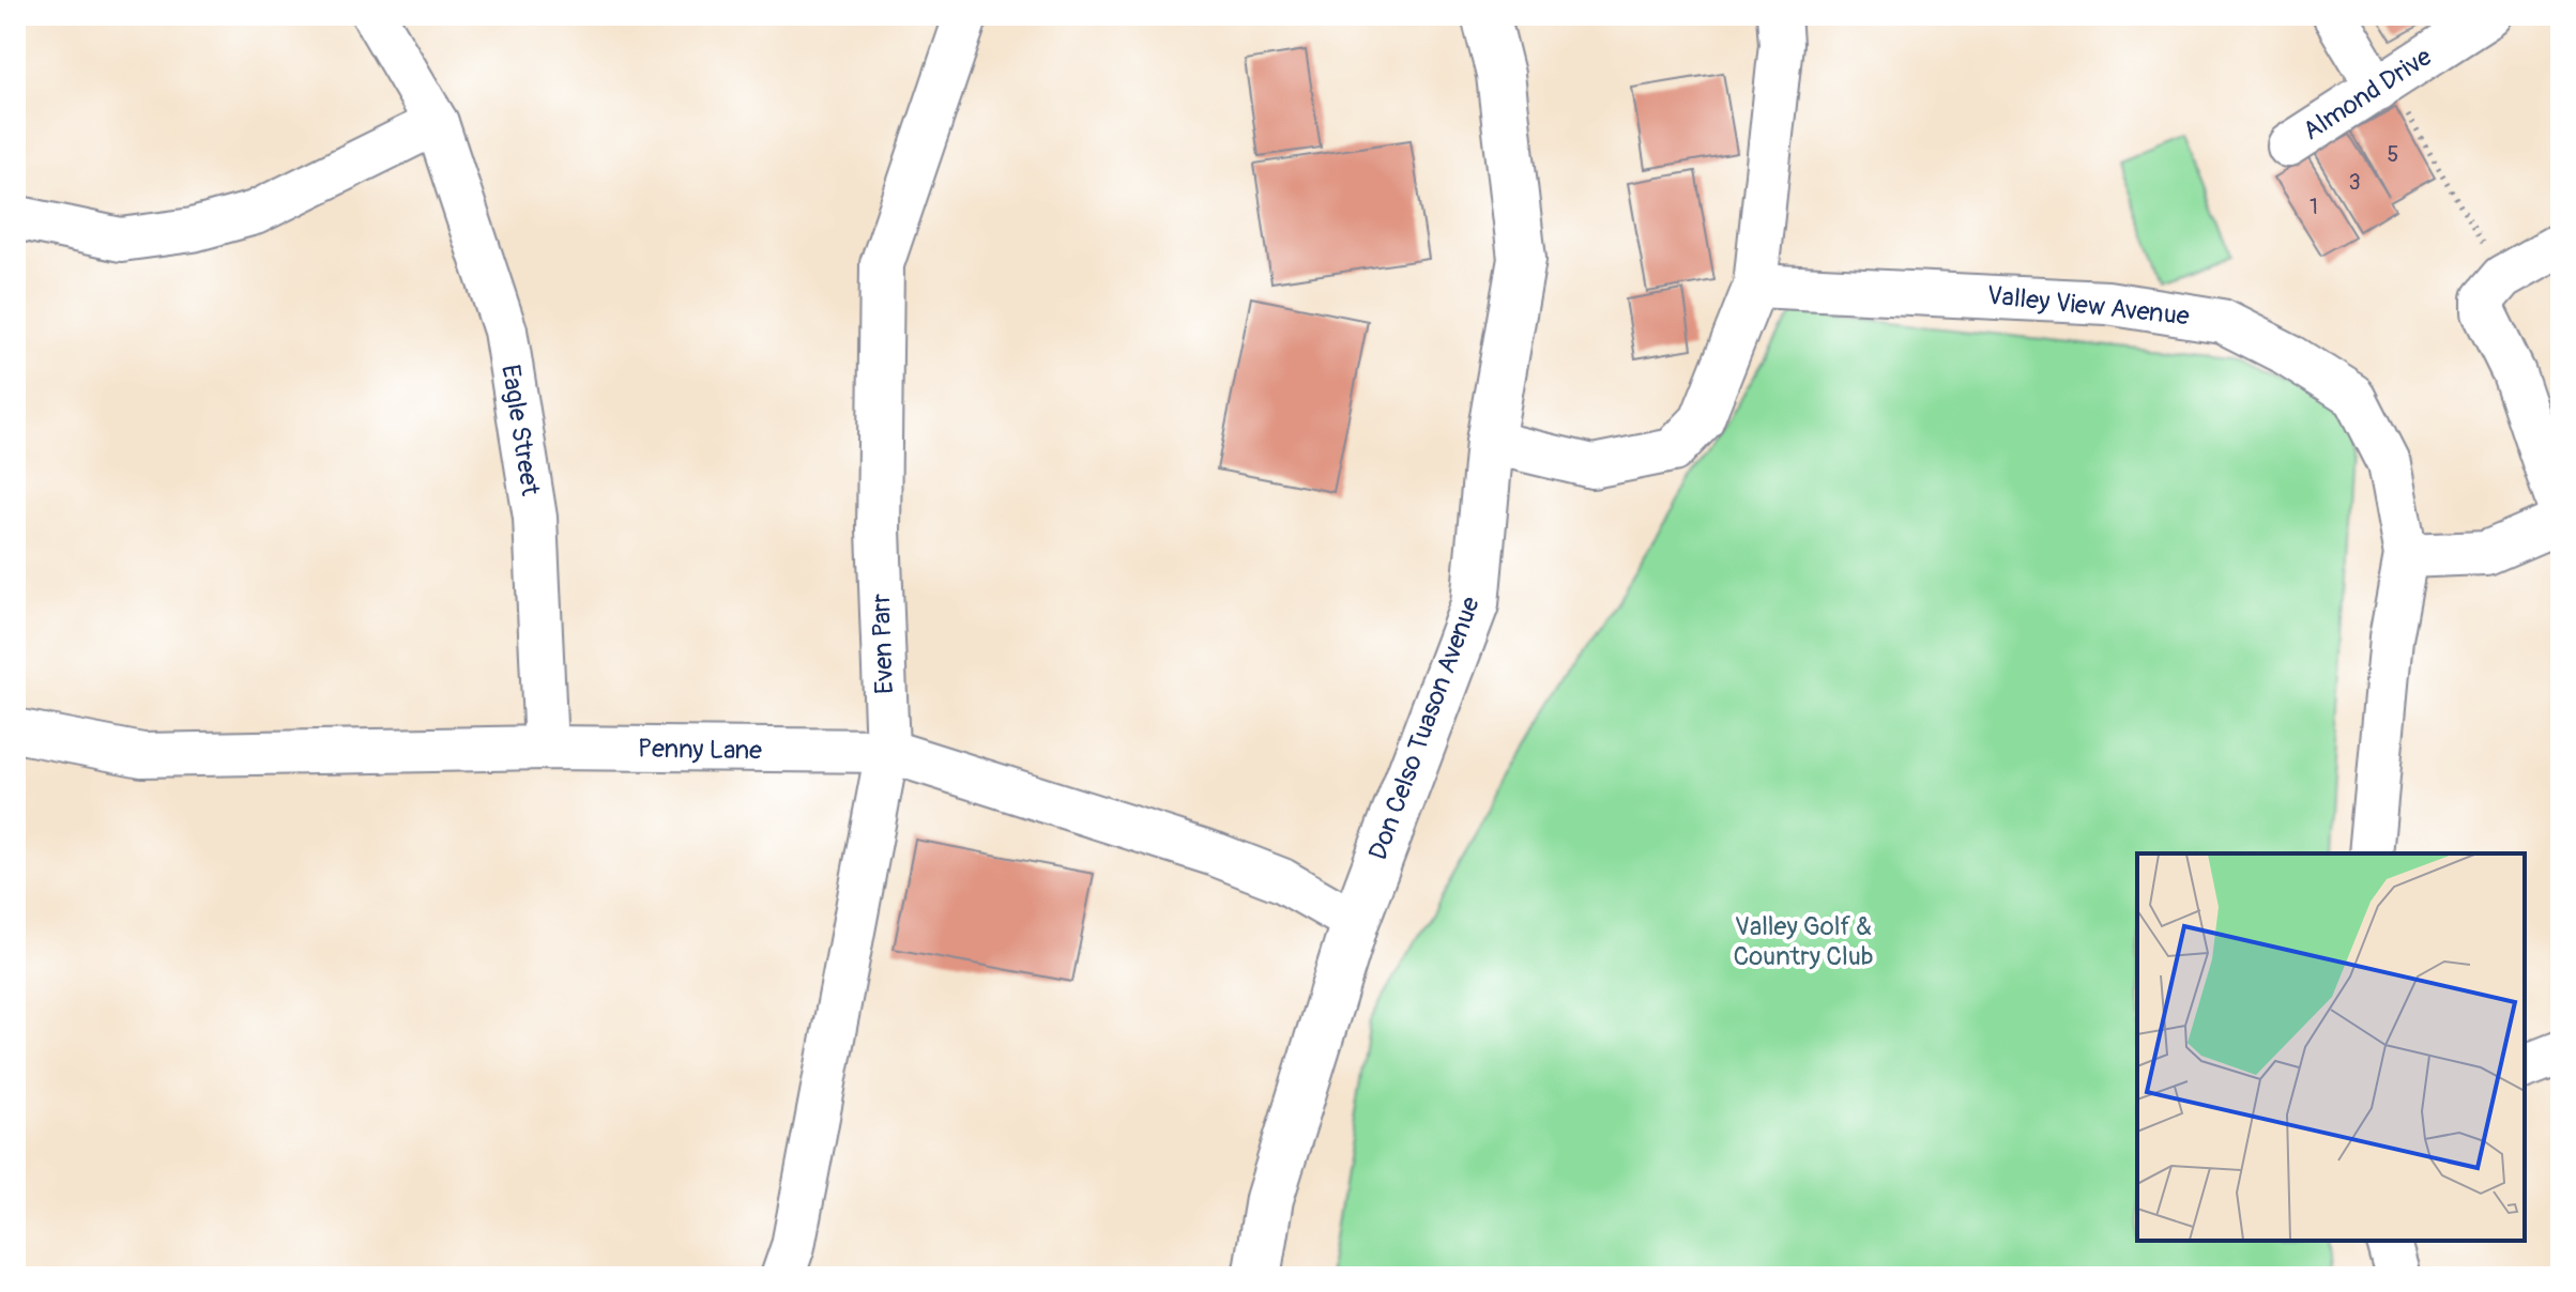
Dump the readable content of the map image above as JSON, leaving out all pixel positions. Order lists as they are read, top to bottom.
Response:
{
  "streets": {
    "street": [
      "Almond Drive",
      "Valley View Avenue",
      "Eagle Street",
      "Even Parr",
      "Don Celso Tuason Avenue",
      "Penny Lane"
    ]
  },
  "crossings": [
    ["Eagle Street", "Penny Lane"],
    ["Even Parr", "Penny Lane"],
    ["Don Celso Tuason Avenue", "Penny Lane"]
  ],
  "parks": ["Valley Golf & Country Club"],
  "house_numbers": ["5", "3", "1"]
}
